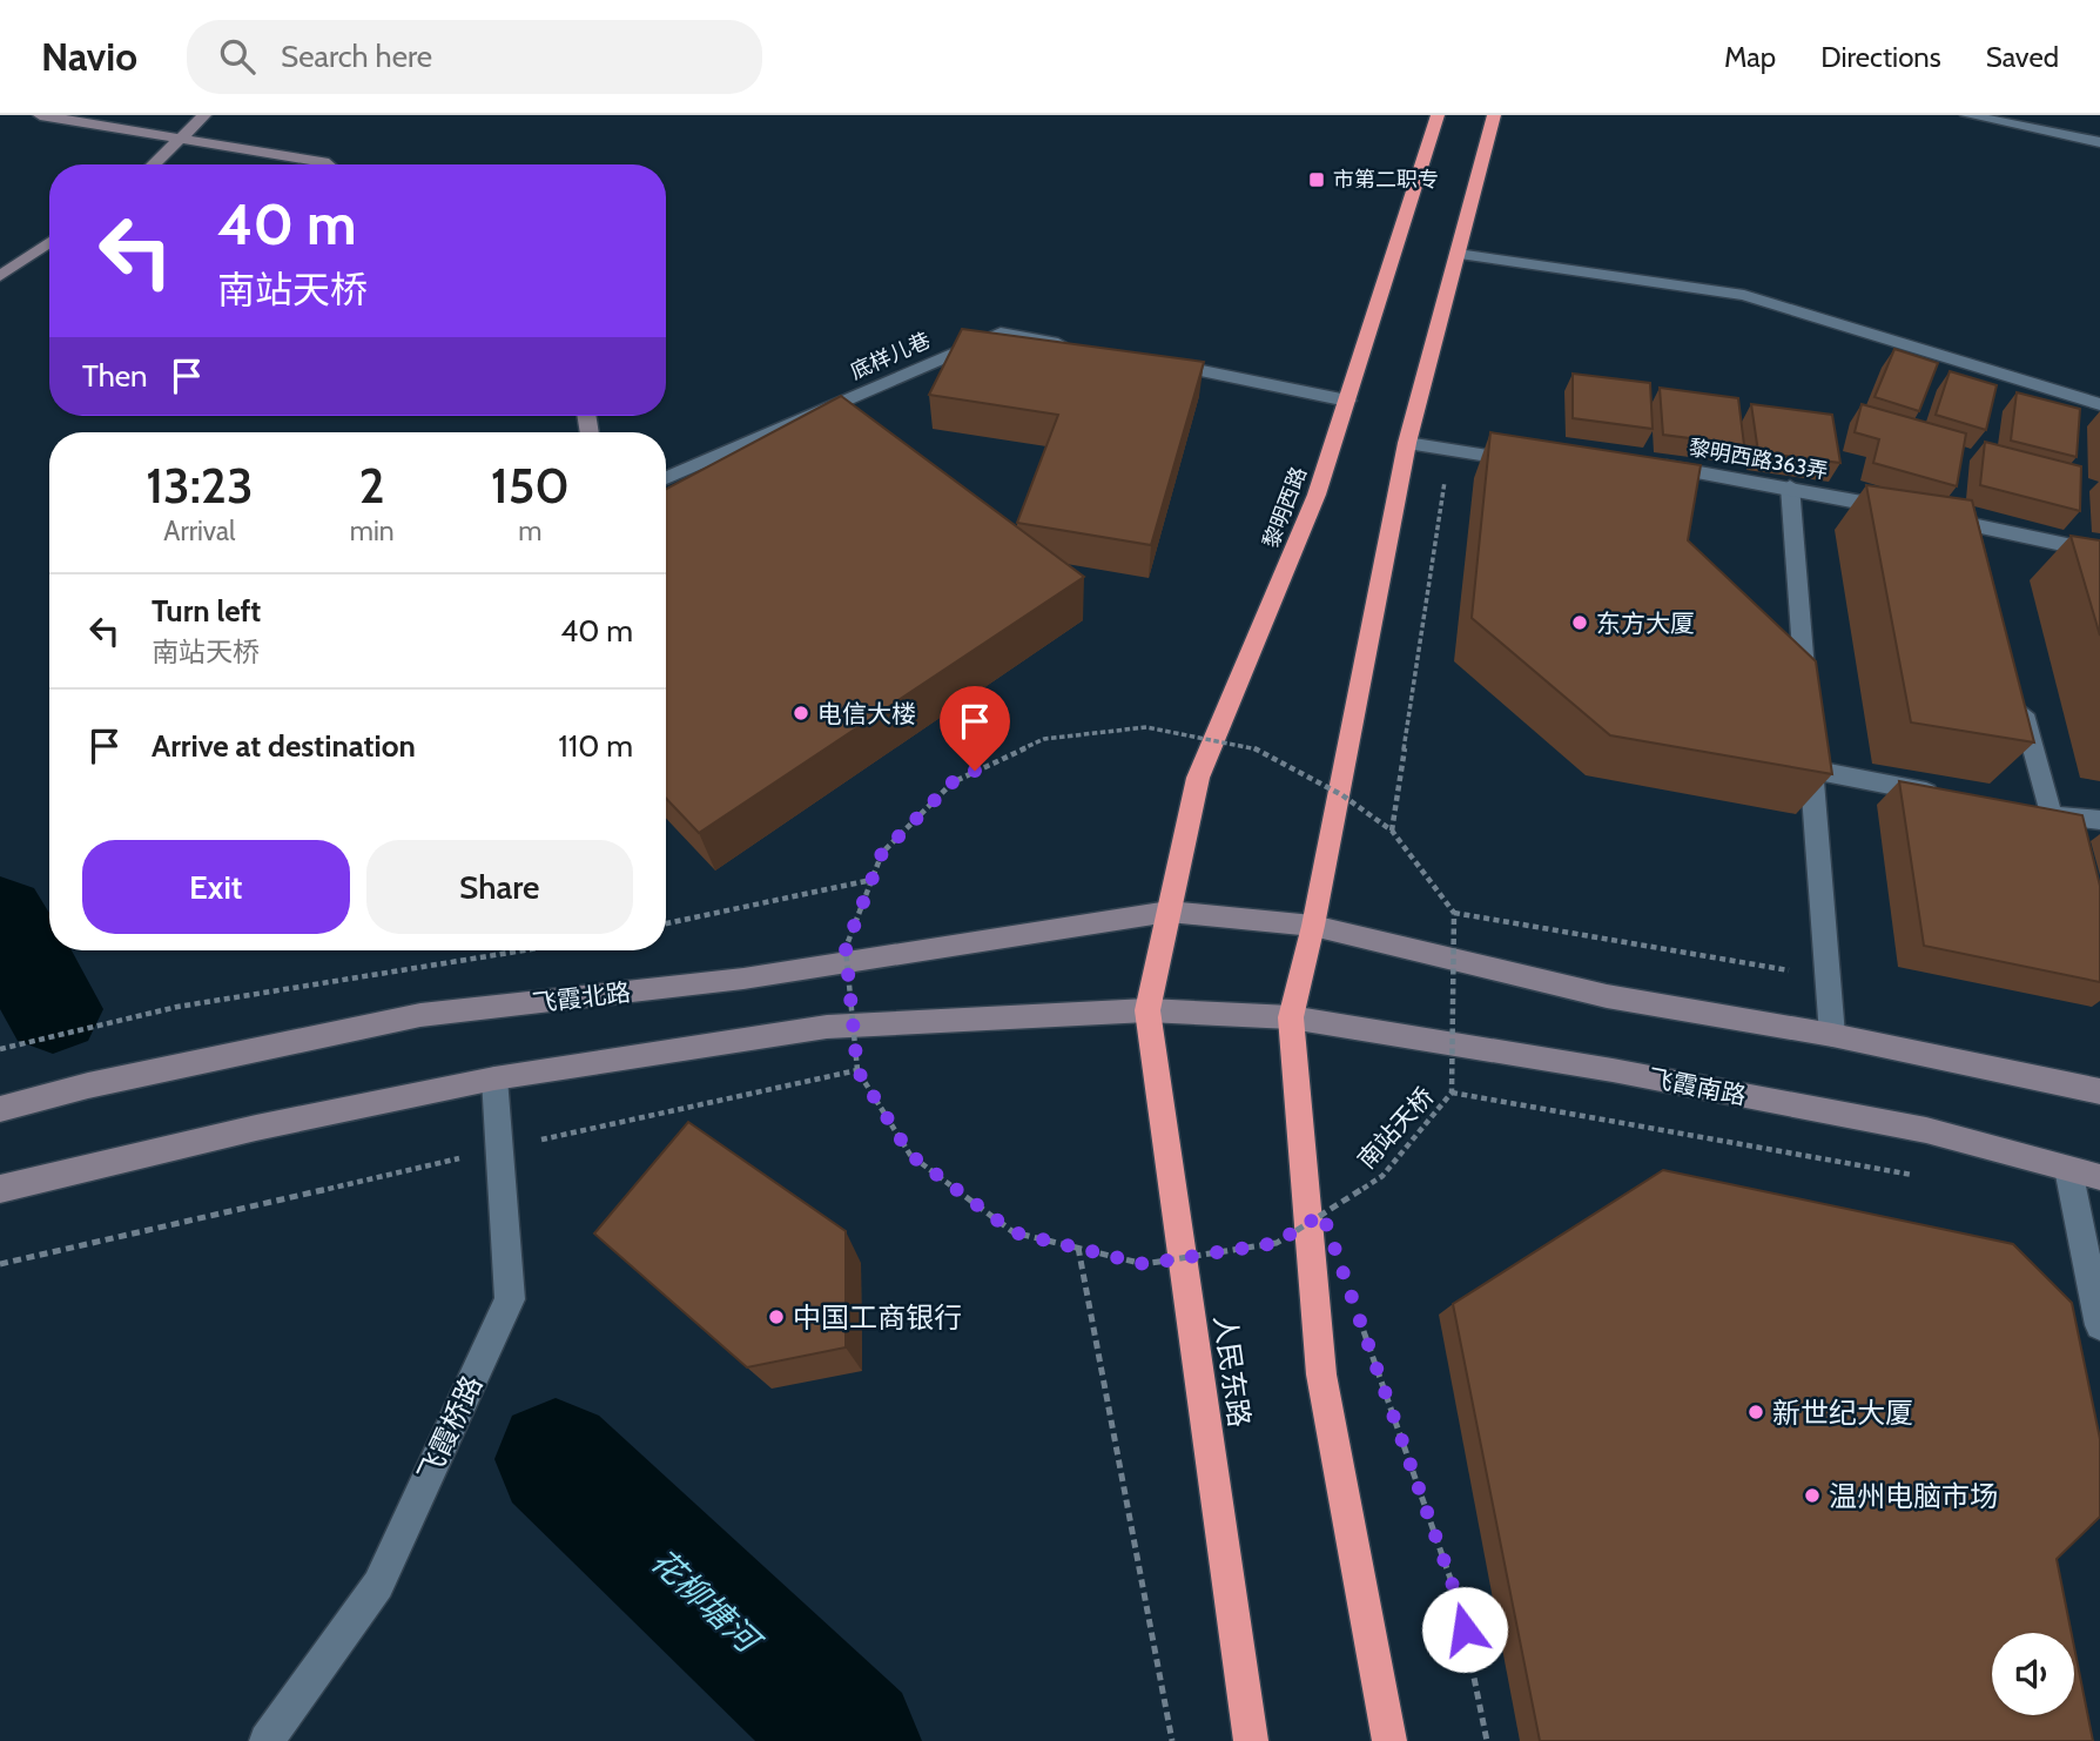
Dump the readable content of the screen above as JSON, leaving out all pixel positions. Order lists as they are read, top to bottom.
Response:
{
  "streets": {
    "highway": ["黎明西路", "人民东路"],
    "main road": ["飞霞北路", "飞霞南路"],
    "street": ["底样儿巷", "黎明西路363弄", "飞霞桥路"],
    "path": ["南站天桥"]
  },
  "crossings": [
    ["黎明西路", "飞霞北路"],
    ["黎明西路", "飞霞南路"],
    ["黎明西路", "人民东路"],
    ["飞霞南路", "人民东路"]
  ],
  "water": ["花柳塘河"],
  "places": {
    "transit": ["市第二职专"],
    "other": [
      "东方大厦",
      "电信大楼",
      "中国工商银行",
      "新世纪大厦",
      "温州电脑市场"
    ]
  },
  "page": {
    "header": "Navio",
    "search": "Search here",
    "nav": ["Map", "Directions", "Saved"],
    "turn": ["40 m", "南站天桥"],
    "then": "Then",
    "eta": [
      "13:23",
      "Arrival",
      "2",
      "min",
      "150",
      "m"
    ],
    "list": [
      {
        "name": "Turn left",
        "note": "南站天桥",
        "value": "40 m"
      },
      {
        "name": "Arrive at destination",
        "value": "110 m"
      }
    ],
    "buttons": ["Exit", "Share"]
  }
}
